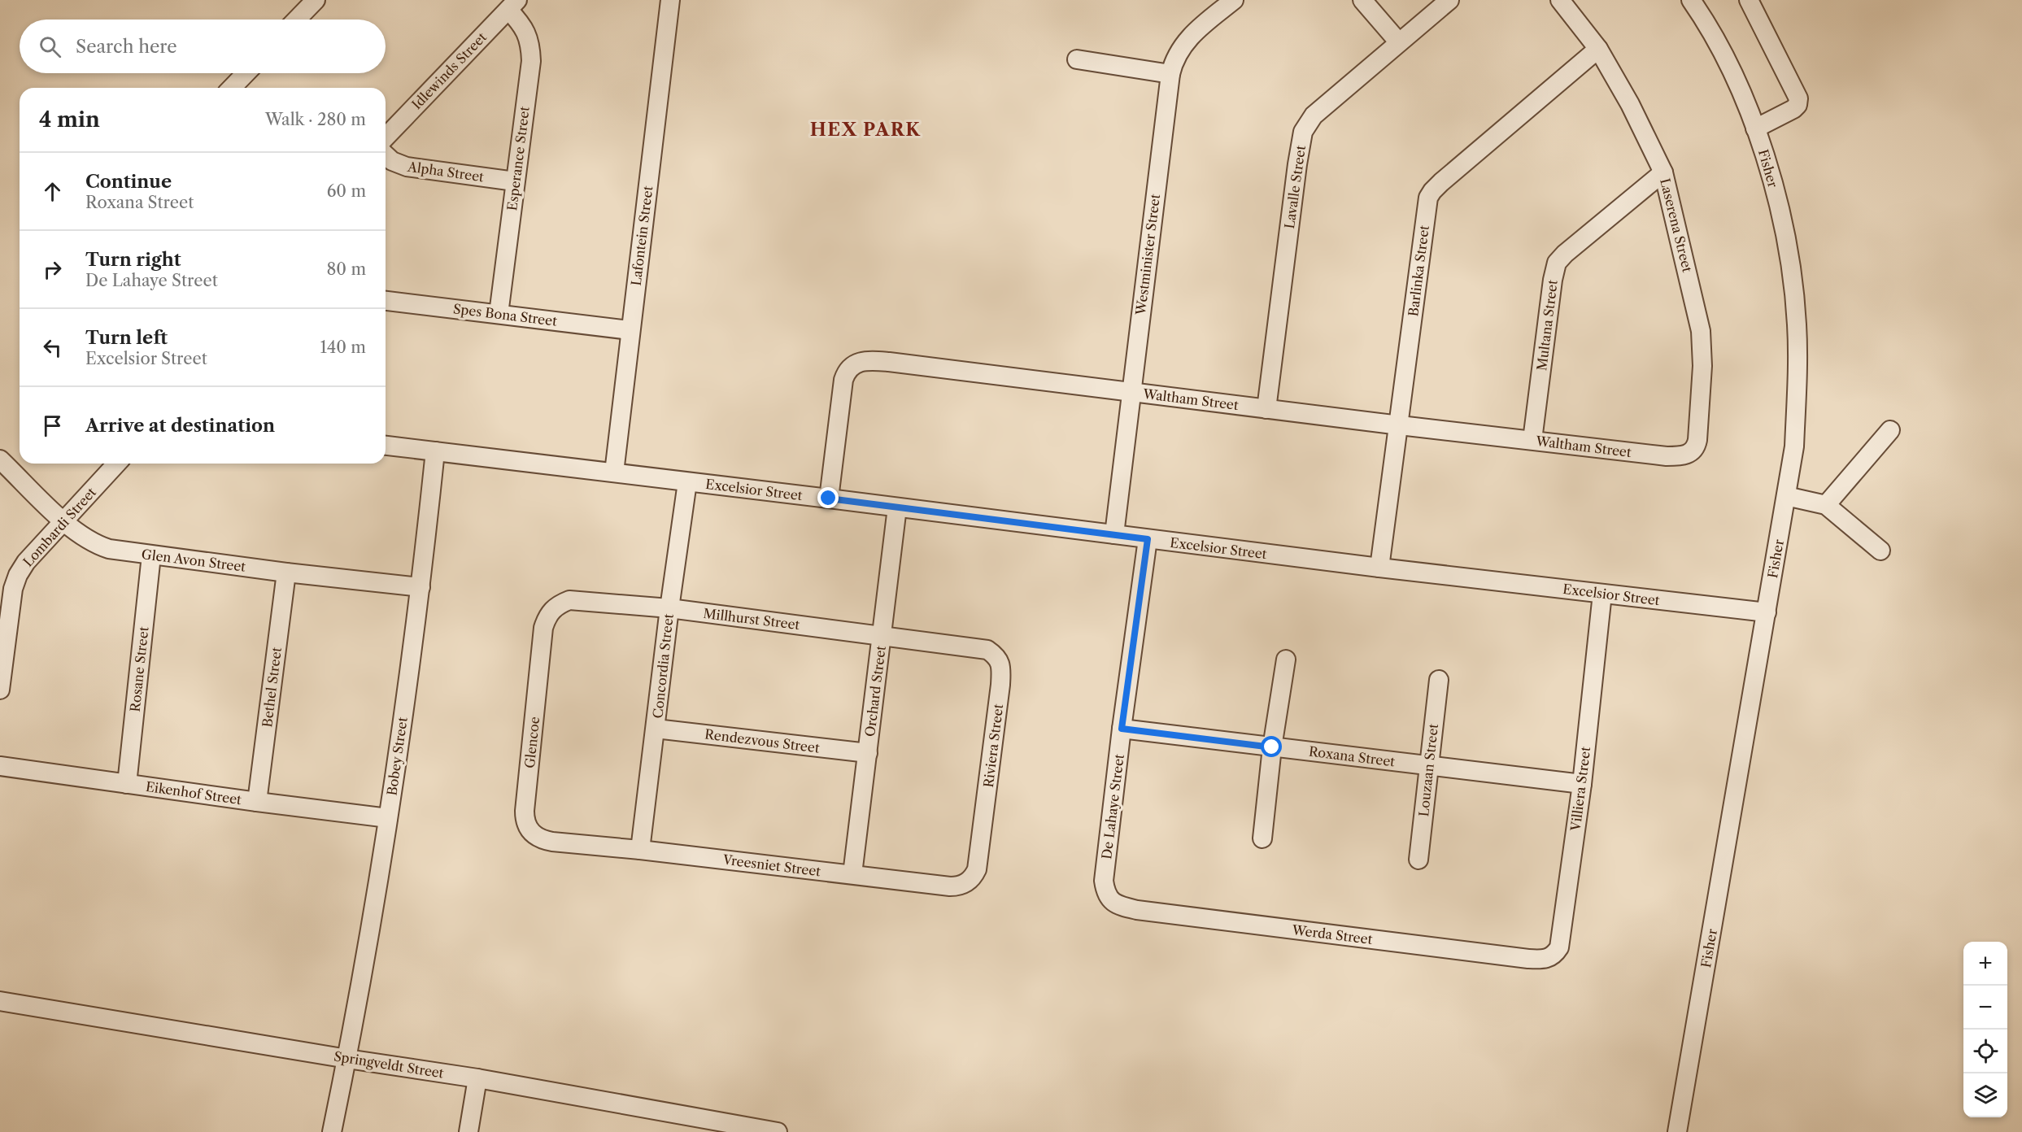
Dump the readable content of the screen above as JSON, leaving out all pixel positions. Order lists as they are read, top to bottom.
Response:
{
  "streets": {
    "street": [
      "Idlewinds Street",
      "Esperance Street",
      "Fisher",
      "Alpha Street",
      "Lavalle Street",
      "Laserena Street",
      "Lafontein Street",
      "Westminister Street",
      "Barlinka Street",
      "Spes Bona Street",
      "Multana Street",
      "Waltham Street",
      "Excelsior Street",
      "Lombardi Street",
      "Glen Avon Street",
      "Millhurst Street",
      "Concordia Street",
      "Rosane Street",
      "Bethel Street",
      "Orchard Street",
      "Rendezvous Street",
      "Glencoe",
      "Riviera Street",
      "Bobey Street",
      "Roxana Street",
      "Louzaan Street",
      "Villiera Street",
      "Eikenhof Street",
      "De Lahaye Street",
      "Vreesniet Street",
      "Werda Street",
      "Springveldt Street"
    ]
  },
  "crossings": [
    ["Idlewinds Street", "Esperance Street"],
    ["Esperance Street", "Alpha Street"],
    ["Esperance Street", "Spes Bona Street"],
    ["Fisher", "Excelsior Street"],
    ["Lavalle Street", "Waltham Street"],
    ["Laserena Street", "Barlinka Street"],
    ["Laserena Street", "Multana Street"],
    ["Laserena Street", "Waltham Street"],
    ["Lafontein Street", "Spes Bona Street"],
    ["Lafontein Street", "Excelsior Street"],
    ["Westminister Street", "Waltham Street"],
    ["Westminister Street", "Excelsior Street"],
    ["Barlinka Street", "Waltham Street"],
    ["Barlinka Street", "Excelsior Street"],
    ["Multana Street", "Waltham Street"],
    ["Waltham Street", "Excelsior Street"],
    ["Excelsior Street", "Concordia Street"],
    ["Excelsior Street", "Orchard Street"],
    ["Excelsior Street", "Bobey Street"],
    ["Excelsior Street", "Villiera Street"],
    ["Excelsior Street", "De Lahaye Street"],
    ["Lombardi Street", "Glen Avon Street"],
    ["Glen Avon Street", "Rosane Street"],
    ["Glen Avon Street", "Bethel Street"],
    ["Glen Avon Street", "Bobey Street"],
    ["Millhurst Street", "Concordia Street"],
    ["Millhurst Street", "Orchard Street"],
    ["Millhurst Street", "Glencoe"],
    ["Millhurst Street", "Riviera Street"],
    ["Concordia Street", "Rendezvous Street"],
    ["Concordia Street", "Vreesniet Street"],
    ["Rosane Street", "Eikenhof Street"],
    ["Bethel Street", "Eikenhof Street"],
    ["Orchard Street", "Rendezvous Street"],
    ["Orchard Street", "Vreesniet Street"],
    ["Glencoe", "Vreesniet Street"],
    ["Riviera Street", "Vreesniet Street"],
    ["Bobey Street", "Eikenhof Street"],
    ["Bobey Street", "Springveldt Street"],
    ["Roxana Street", "Louzaan Street"],
    ["Roxana Street", "Villiera Street"],
    ["Roxana Street", "De Lahaye Street"],
    ["Villiera Street", "Werda Street"],
    ["De Lahaye Street", "Werda Street"]
  ],
  "districts": ["HEX PARK"],
  "page": {
    "search": "Search here",
    "heading": ["4 min", "Walk · 280 m"],
    "list": [
      ["Continue", "Roxana Street", "60 m"],
      ["Turn right", "De Lahaye Street", "80 m"],
      ["Turn left", "Excelsior Street", "140 m"],
      "Arrive at destination"
    ],
    "map_buttons": ["+", "−"]
  }
}
